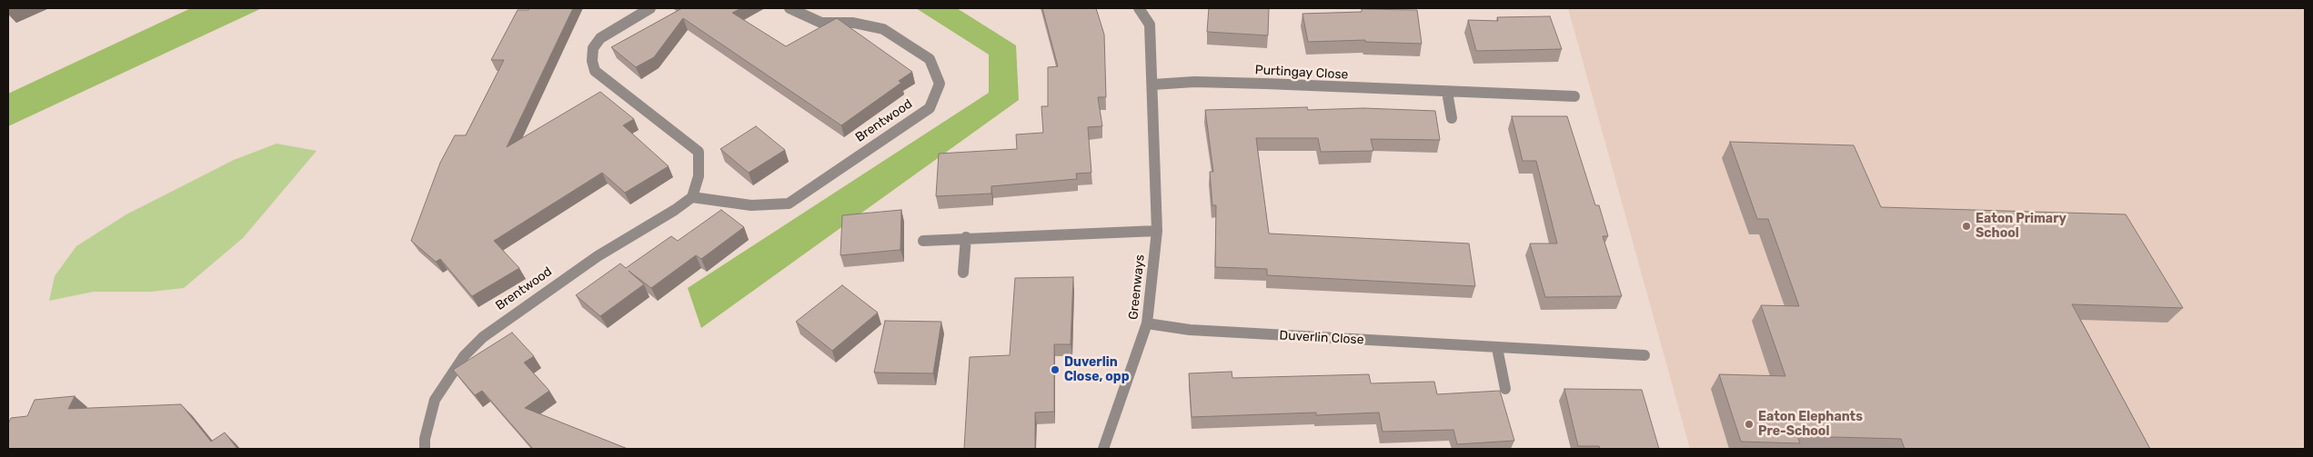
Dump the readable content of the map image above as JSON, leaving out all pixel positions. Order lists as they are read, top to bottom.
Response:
{
  "streets": {
    "street": [
      "Purtingay Close",
      "Brentwood",
      "Greenways",
      "Duverlin Close"
    ]
  },
  "crossings": [
    ["Purtingay Close", "Greenways"],
    ["Greenways", "Duverlin Close"]
  ],
  "places": ["Eaton Primary School", "Duverlin Close, opp", "Eaton Elephants Pre-School"]
}
